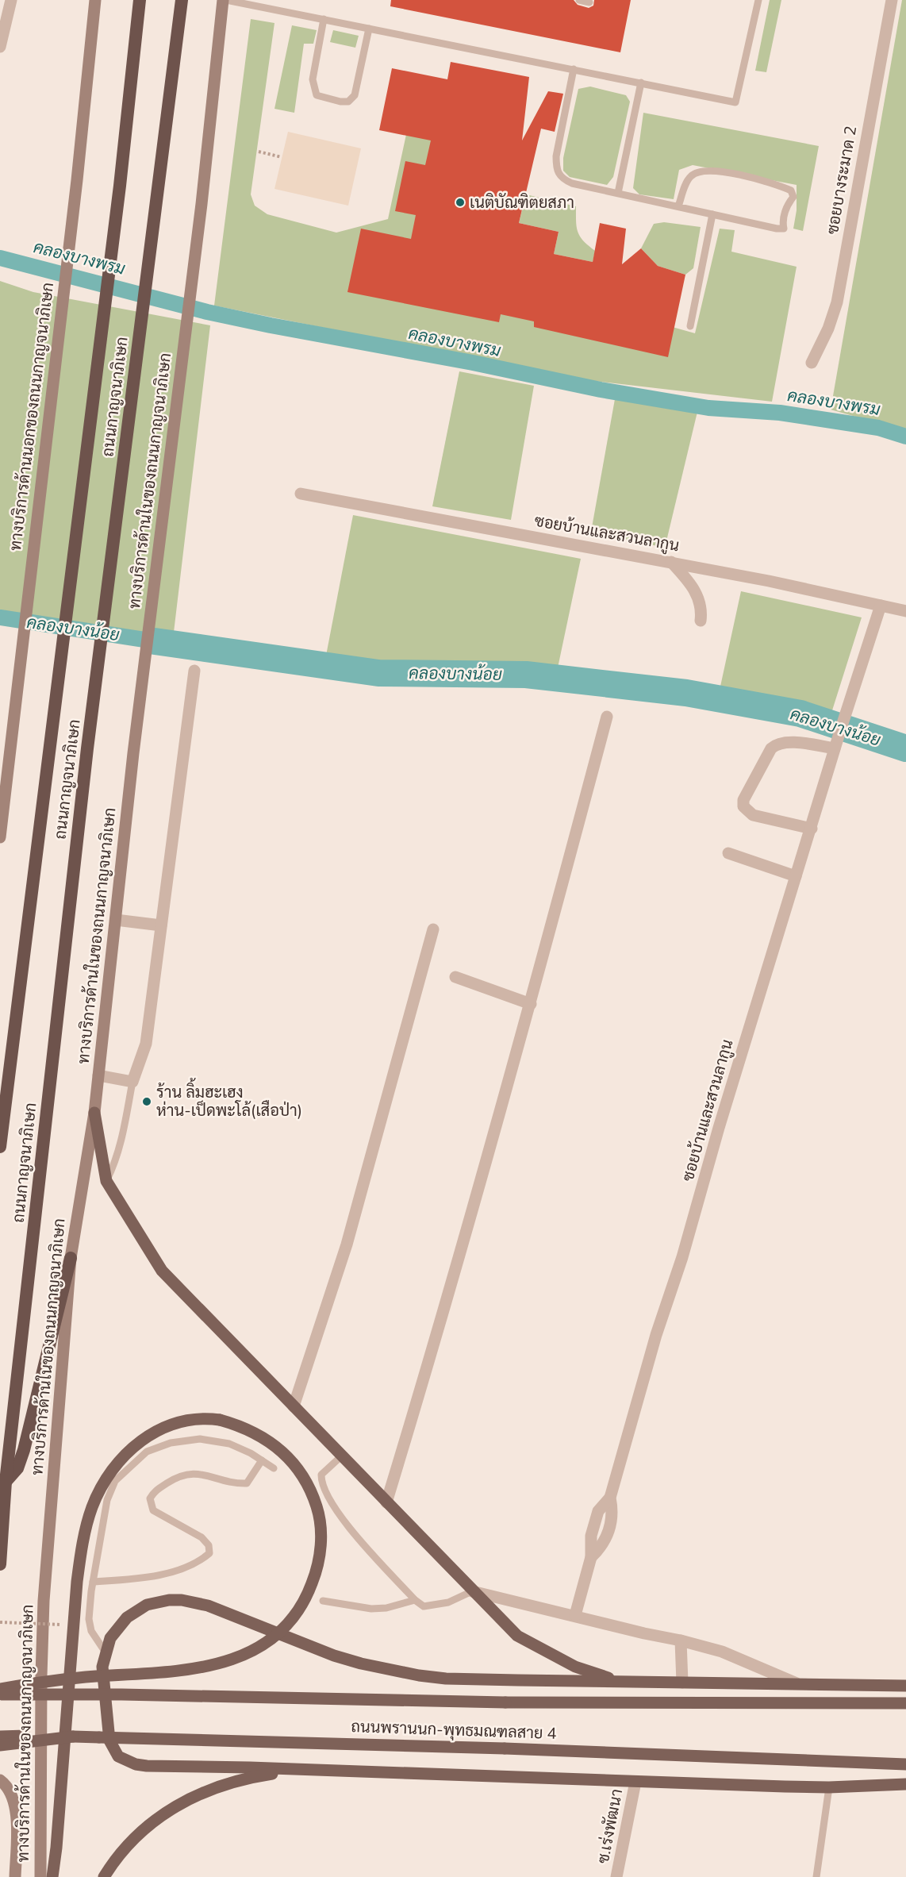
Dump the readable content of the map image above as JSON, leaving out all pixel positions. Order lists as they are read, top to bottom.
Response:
{
  "streets": {
    "highway": ["ถนนกาญจนาภิเษก"],
    "main road": ["ทางบริการด้านนอกของถนนกาญจนาภิเษก", "ทางบริการด้านในของถนนกาญจนาภิเษก", "ถนนพรานนก-พุทธมณฑลสาย 4"],
    "street": ["ซอยบางระมาด 2", "ซอยบ้านและสวนลากูน", "ซ.เร่งพัฒนา"]
  },
  "water": ["คลองบางพรม", "คลองบางน้อย"],
  "places": ["เนติบัณฑิตยสภา", "ร้าน ลิ้มฮะเฮง ห่าน-เป็ดพะโล้(เสือป่า)"]
}
